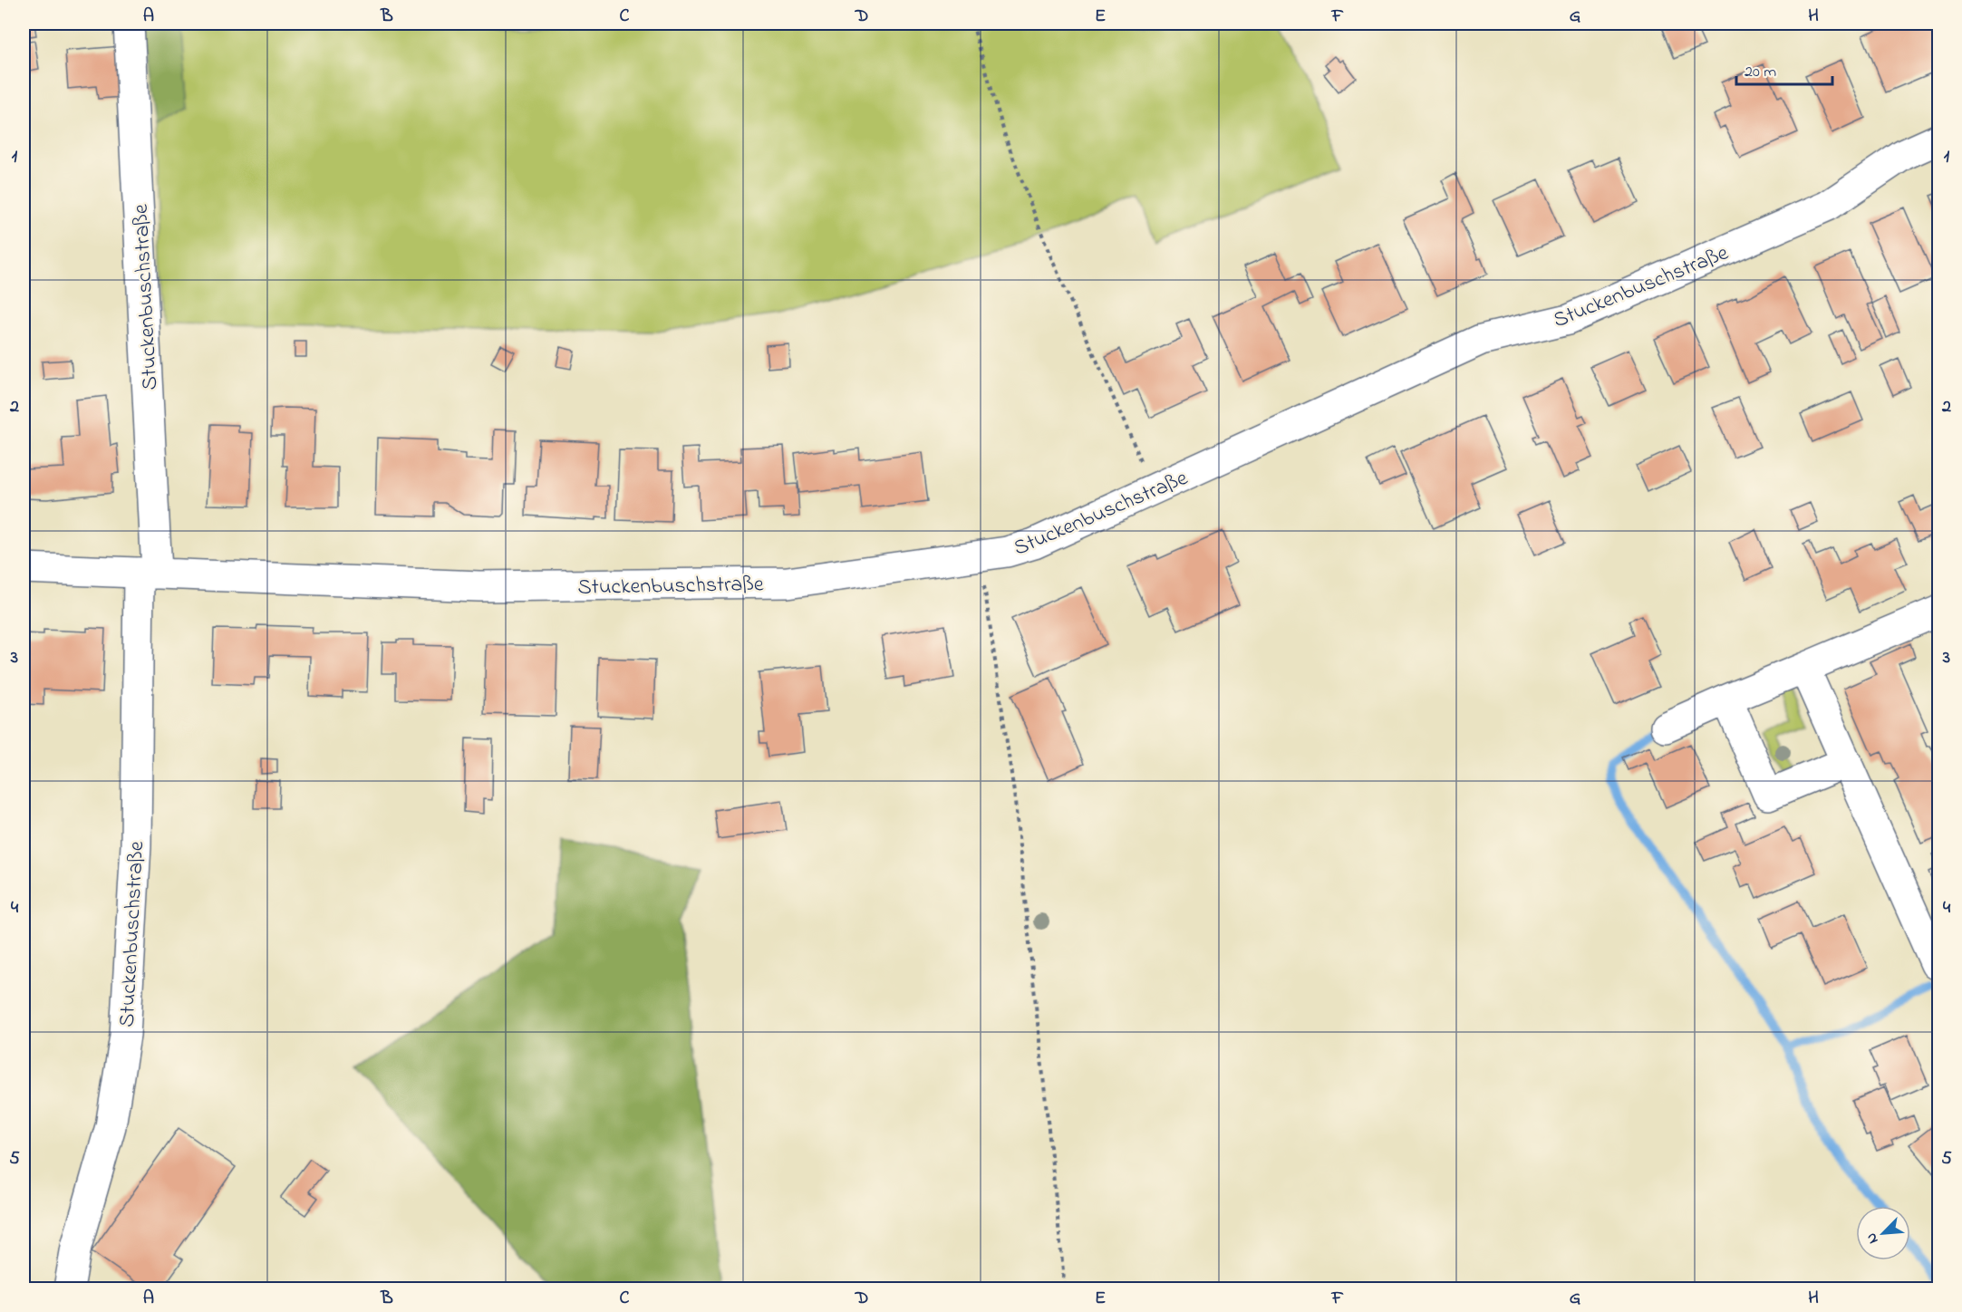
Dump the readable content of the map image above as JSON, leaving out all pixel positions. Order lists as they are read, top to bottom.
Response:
{
  "streets": {
    "street": ["Stuckenbuschstraße"]
  },
  "scale_bar": "20 m",
  "north": "bottom left",
  "grid": {
    "columns": [
      "A",
      "B",
      "C",
      "D",
      "E",
      "F",
      "G",
      "H"
    ],
    "rows": [
      "1",
      "2",
      "3",
      "4",
      "5"
    ]
  }
}
